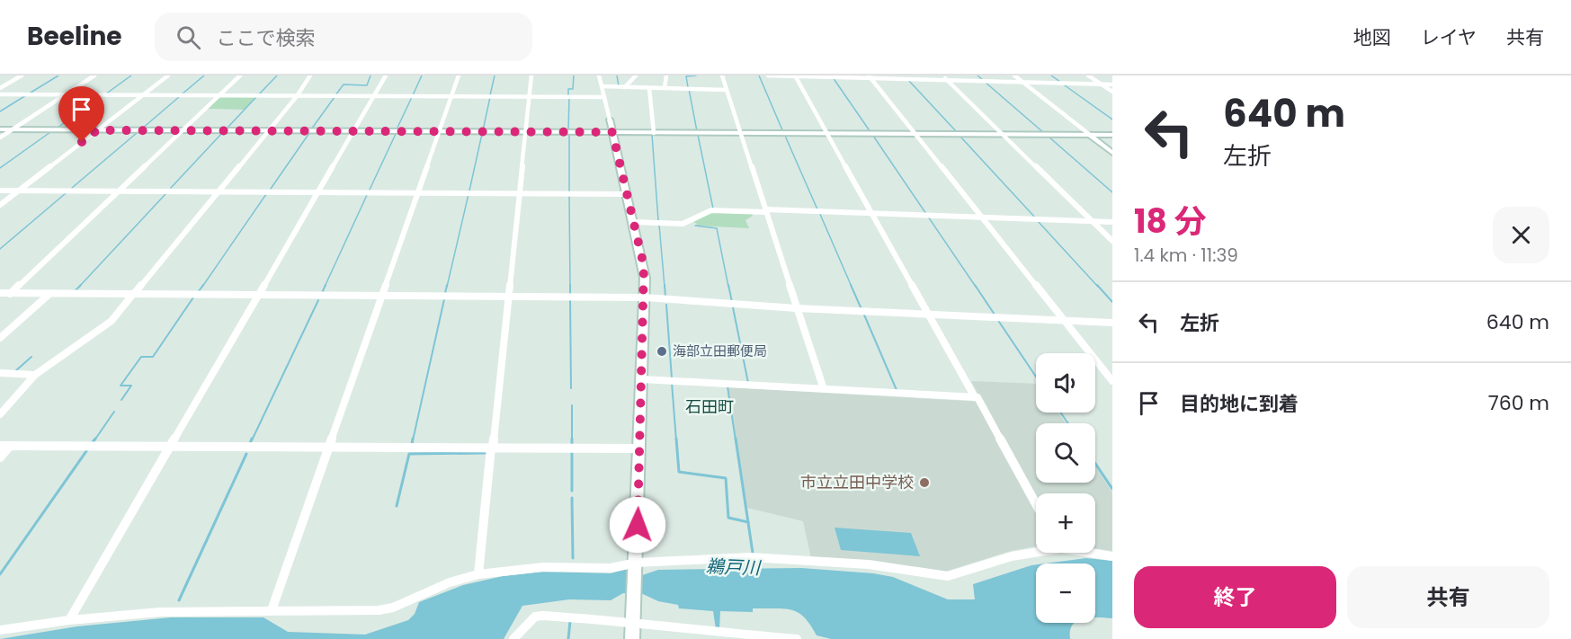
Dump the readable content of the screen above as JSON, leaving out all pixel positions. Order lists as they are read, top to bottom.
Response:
{
  "districts": ["石田町"],
  "water": ["鵜戸川"],
  "places": ["海部立田郵便局", "市立立田中学校"],
  "page": {
    "header": "Beeline",
    "search": "ここで検索",
    "nav": ["地図", "レイヤ", "共有"],
    "turn": ["640 m", "左折"],
    "heading": ["18 分", "1.4 km · 11:39"],
    "list": [
      {
        "name": "左折",
        "value": "640 m"
      },
      {
        "name": "目的地に到着",
        "value": "760 m"
      }
    ],
    "map_buttons": ["+", "−"],
    "buttons": ["終了", "共有"]
  }
}
